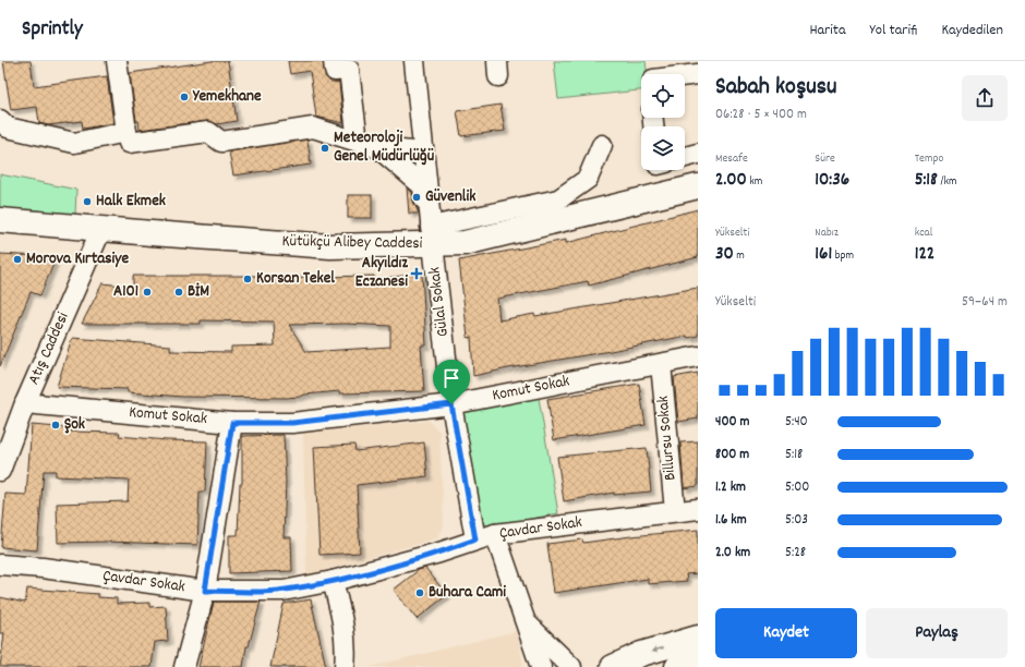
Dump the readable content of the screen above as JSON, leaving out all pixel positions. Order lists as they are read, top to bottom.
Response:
{
  "streets": {
    "main road": ["Kütükçü Alibey Caddesi"],
    "street": [
      "Gülal Sokak",
      "Atış Caddesi",
      "Komut Sokak",
      "Billursu Sokak",
      "Çavdar Sokak"
    ]
  },
  "crossings": [
    ["Kütükçü Alibey Caddesi", "Gülal Sokak"],
    ["Kütükçü Alibey Caddesi", "Atış Caddesi"],
    ["Gülal Sokak", "Komut Sokak"],
    ["Gülal Sokak", "Çavdar Sokak"],
    ["Atış Caddesi", "Komut Sokak"],
    ["Komut Sokak", "Billursu Sokak"],
    ["Billursu Sokak", "Çavdar Sokak"]
  ],
  "places": {
    "other": [
      "Yemekhane",
      "Meteoroloji Genel Müdürlüğü",
      "Güvenlik",
      "Halk Ekmek",
      "Morova Kırtasiye",
      "Korsan Tekel",
      "A101",
      "BİM",
      "Şok",
      "Buhara Cami"
    ],
    "health": ["Akyıldız Eczanesi"]
  },
  "page": {
    "header": "Sprintly",
    "nav": ["Harita", "Yol tarifi", "Kaydedilen"],
    "heading": ["Sabah koşusu", "06:28 · 5 × 400 m"],
    "stats": [
      ["Mesafe", "2.00 km"],
      ["Süre", "10:36"],
      ["Tempo", "5:18 /km"],
      ["Yükselti", "30 m"],
      ["Nabız", "161 bpm"],
      ["kcal", "122"]
    ],
    "chart": ["Yükselti", "59–64 m"],
    "list": [
      {
        "name": "400 m",
        "note": "5:40"
      },
      {
        "name": "800 m",
        "note": "5:18"
      },
      {
        "name": "1.2 km",
        "note": "5:00"
      },
      {
        "name": "1.6 km",
        "note": "5:03"
      },
      {
        "name": "2.0 km",
        "note": "5:28"
      }
    ],
    "buttons": ["Kaydet", "Paylaş"]
  }
}
